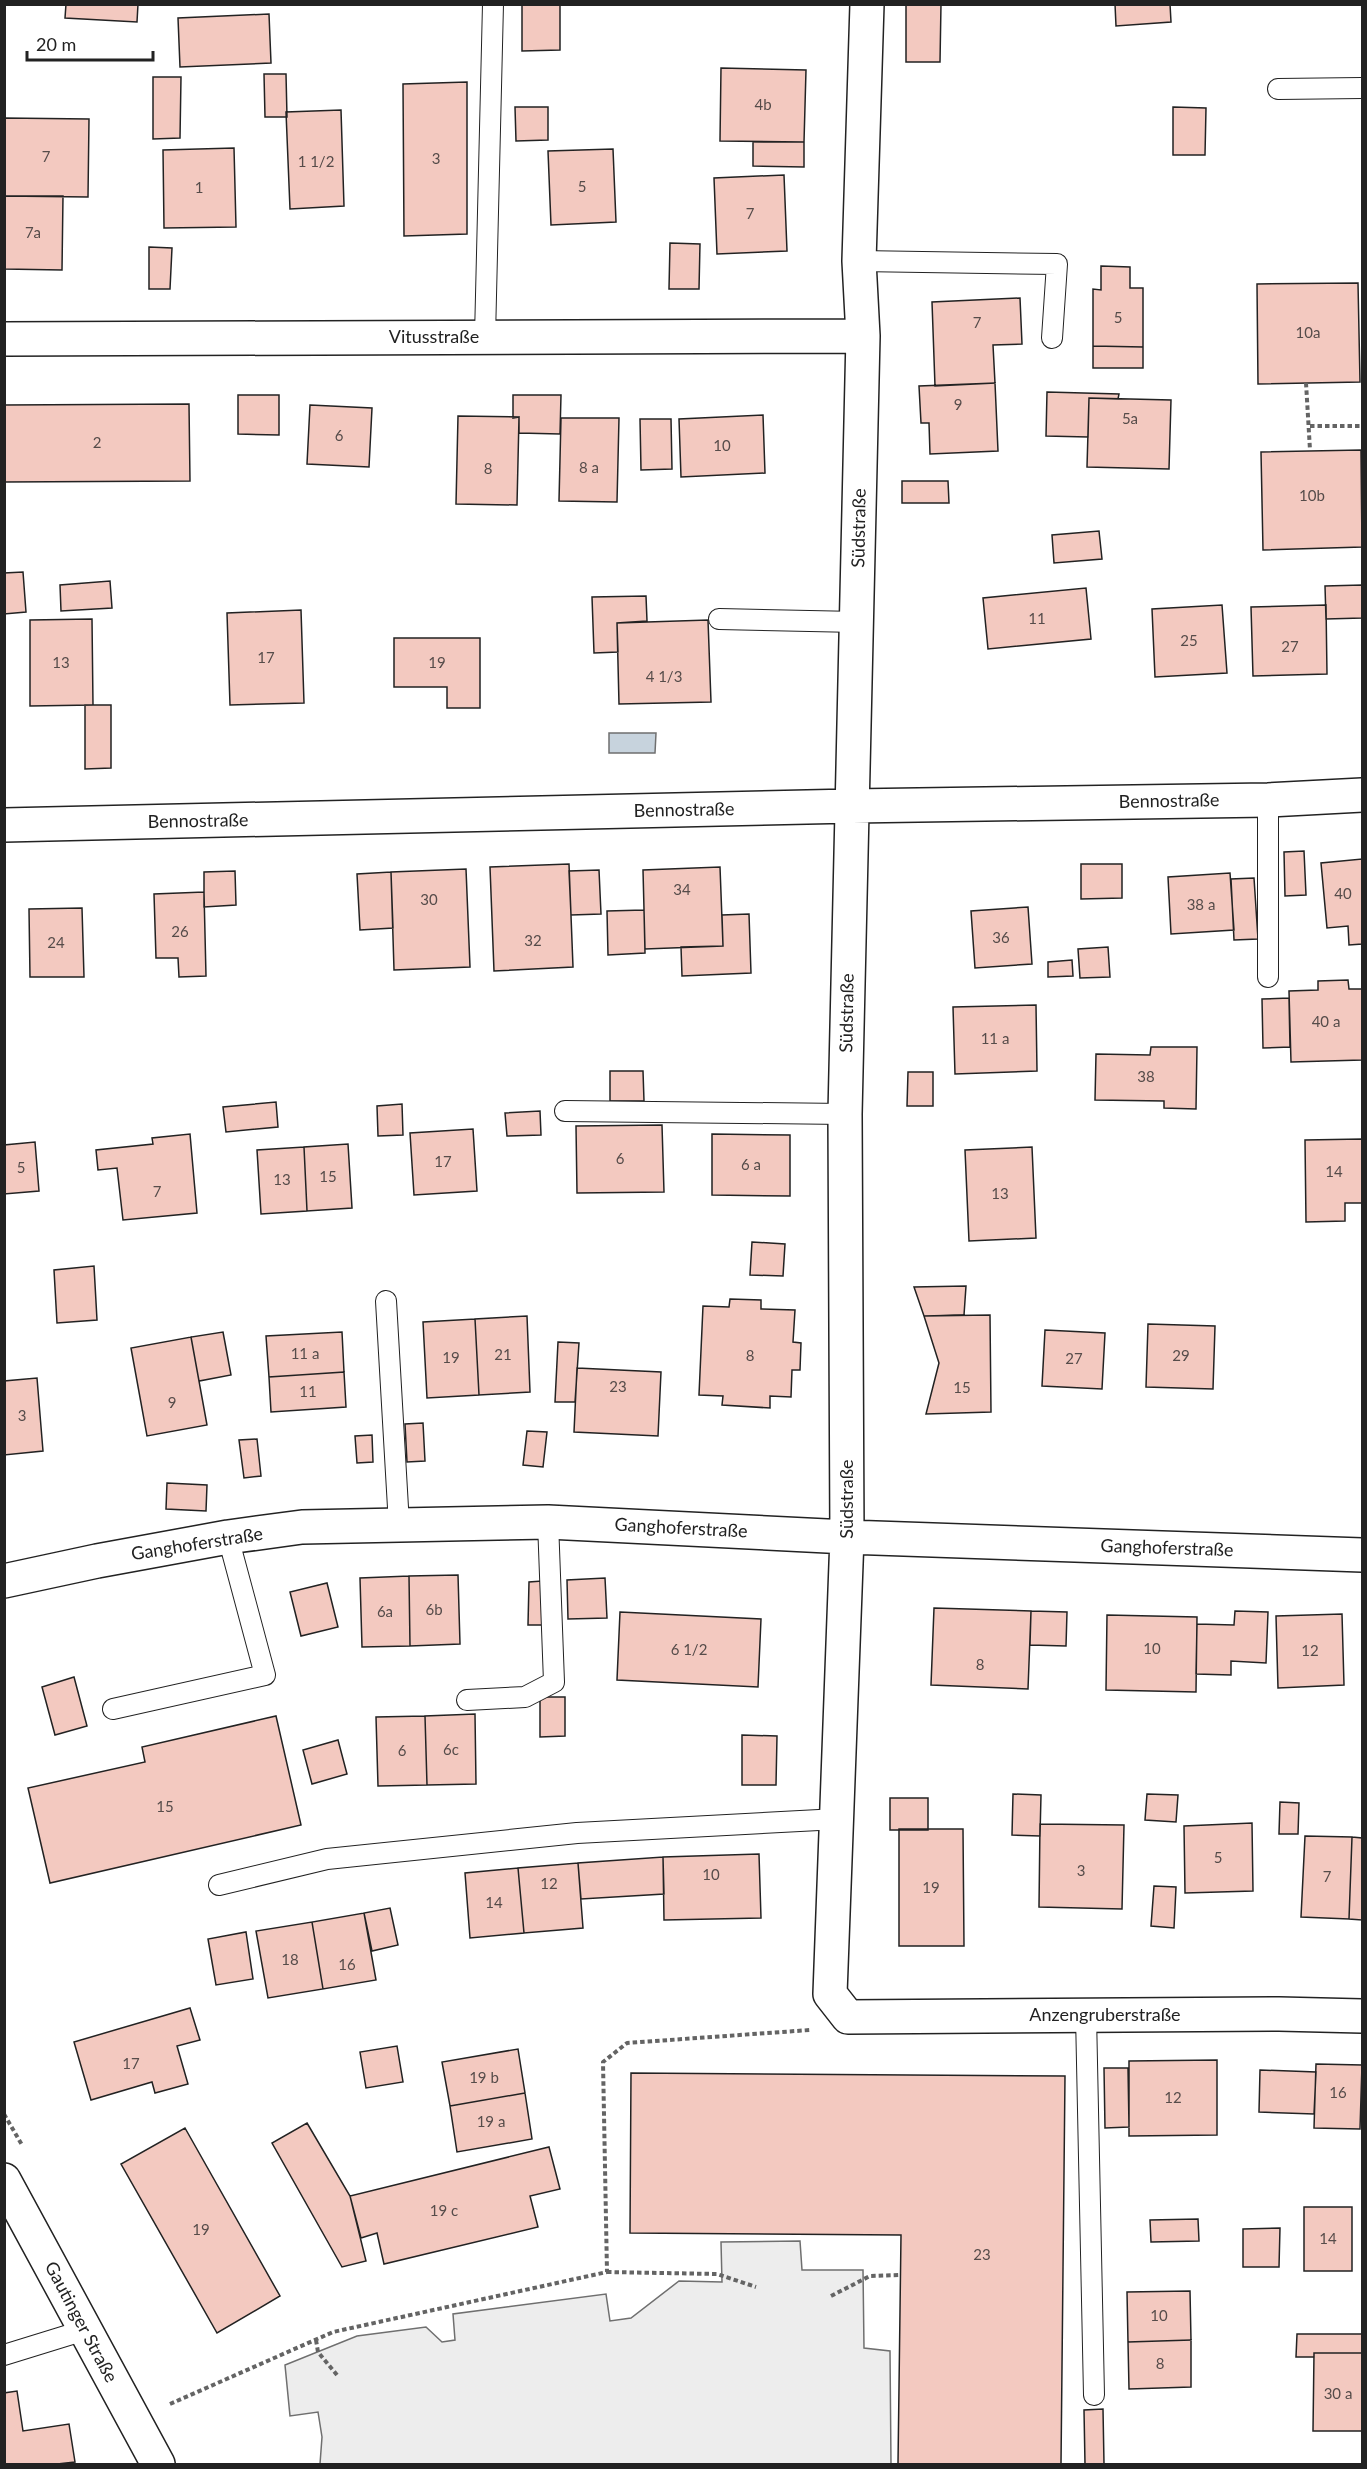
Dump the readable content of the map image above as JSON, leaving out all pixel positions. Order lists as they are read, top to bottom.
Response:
{
  "streets": {
    "street": [
      "Vitusstraße",
      "Südstraße",
      "Bennostraße",
      "Ganghoferstraße",
      "Anzengruberstraße",
      "Gautinger Straße"
    ]
  },
  "crossings": [
    ["Vitusstraße", "Südstraße"],
    ["Südstraße", "Bennostraße"],
    ["Südstraße", "Ganghoferstraße"],
    ["Südstraße", "Anzengruberstraße"]
  ],
  "house_numbers": [
    "4b",
    "7",
    "3",
    "1 1/2",
    "5",
    "1",
    "7",
    "7a",
    "5",
    "7",
    "10a",
    "9",
    "5a",
    "6",
    "2",
    "10",
    "8 a",
    "8",
    "10b",
    "11",
    "25",
    "27",
    "17",
    "13",
    "19",
    "4 1/3",
    "34",
    "40",
    "30",
    "38 a",
    "26",
    "36",
    "32",
    "24",
    "40 a",
    "11 a",
    "38",
    "6",
    "17",
    "6 a",
    "5",
    "14",
    "15",
    "13",
    "7",
    "13",
    "11 a",
    "21",
    "8",
    "29",
    "19",
    "27",
    "23",
    "15",
    "11",
    "9",
    "3",
    "6b",
    "6a",
    "10",
    "6 1/2",
    "12",
    "8",
    "6c",
    "6",
    "15",
    "5",
    "3",
    "10",
    "7",
    "12",
    "19",
    "14",
    "18",
    "16",
    "17",
    "19 b",
    "16",
    "12",
    "19 a",
    "19 c",
    "19",
    "14",
    "23",
    "10",
    "8",
    "30 a"
  ],
  "scale_bar": "20 m"
}
